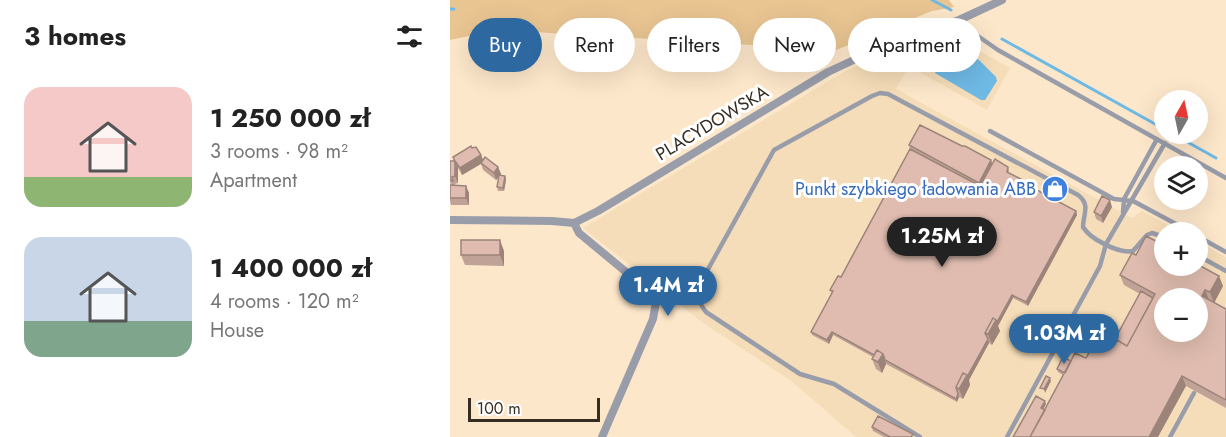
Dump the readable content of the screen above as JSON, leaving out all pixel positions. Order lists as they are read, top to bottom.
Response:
{
  "streets": {
    "street": ["PLACYDOWSKA"]
  },
  "places": {
    "shop": ["Punkt szybkiego ładowania ABB"]
  },
  "scale_bar": "100 m",
  "north": "top",
  "page": {
    "heading": "3 homes",
    "chip": [
      "Buy",
      "Rent",
      "Filters",
      "New",
      "Apartment"
    ],
    "list": [
      {
        "name": "1 250 000 zł",
        "note": "3 rooms · 98 m² · Apartment"
      },
      {
        "name": "1 400 000 zł",
        "note": "4 rooms · 120 m² · House"
      }
    ],
    "map_buttons": ["+", "−"],
    "price": ["1.25M zł", "1.4M zł", "1.03M zł"],
    "scale": "100 m"
  }
}
